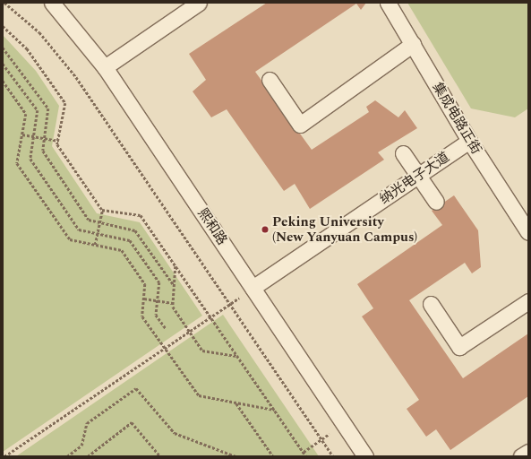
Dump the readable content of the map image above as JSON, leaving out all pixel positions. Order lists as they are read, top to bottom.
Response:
{
  "streets": {
    "street": ["集成电路正街", "纳光电子大道", "熙和路"]
  },
  "crossings": [
    ["集成电路正街", "纳光电子大道"],
    ["纳光电子大道", "熙和路"]
  ],
  "places": ["Peking University (New Yanyuan Campus)"]
}
